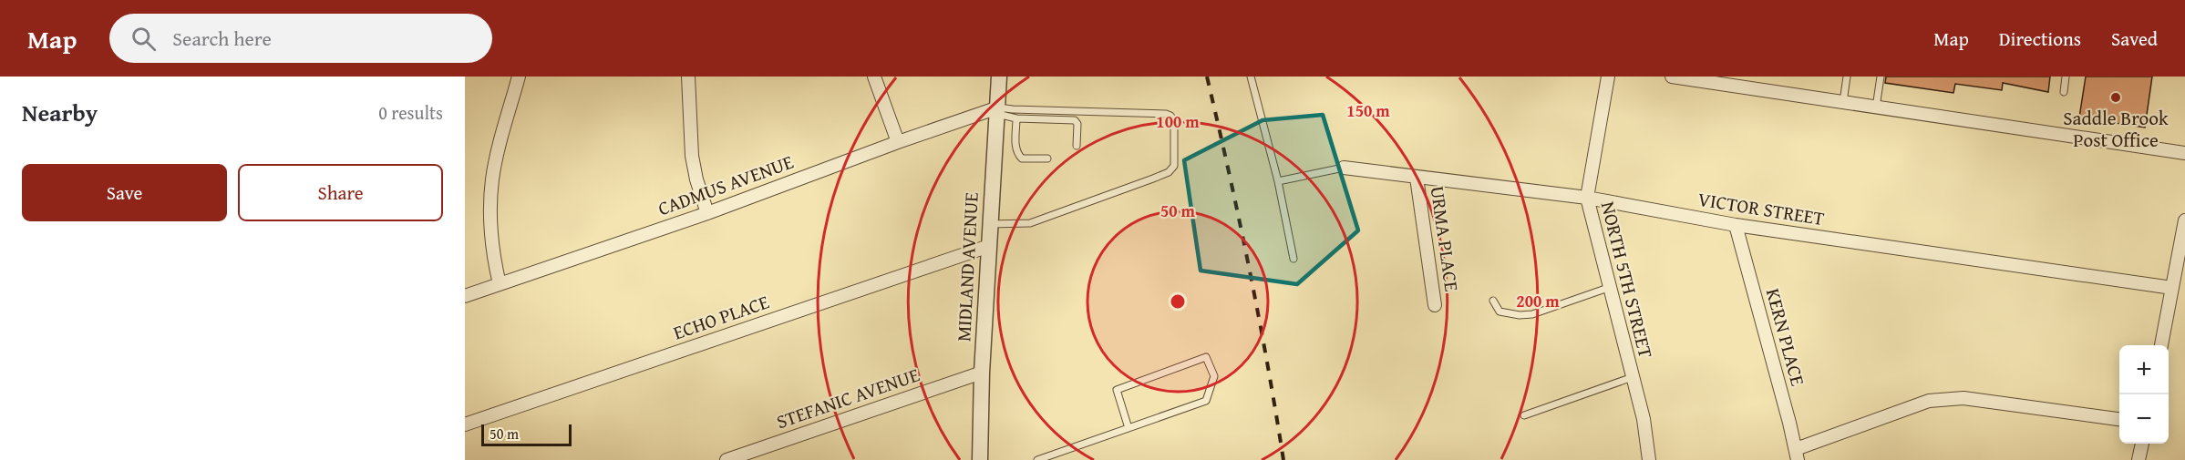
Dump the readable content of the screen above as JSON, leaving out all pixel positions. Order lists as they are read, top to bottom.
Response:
{
  "streets": {
    "street": [
      "CADMUS AVENUE",
      "VICTOR STREET",
      "URMA PLACE",
      "MIDLAND AVENUE",
      "NORTH 5TH STREET",
      "ECHO PLACE",
      "KERN PLACE",
      "STEFANIC AVENUE"
    ]
  },
  "crossings": [
    ["CADMUS AVENUE", "MIDLAND AVENUE"],
    ["VICTOR STREET", "URMA PLACE"],
    ["VICTOR STREET", "NORTH 5TH STREET"],
    ["VICTOR STREET", "KERN PLACE"],
    ["MIDLAND AVENUE", "ECHO PLACE"],
    ["MIDLAND AVENUE", "STEFANIC AVENUE"]
  ],
  "places": ["Saddle Brook Post Office"],
  "scale_bar": "50 m",
  "page": {
    "header": "Map",
    "search": "Search here",
    "nav": ["Map", "Directions", "Saved"],
    "heading": ["Nearby", "0 results"],
    "buttons": ["Save", "Share"],
    "map_buttons": ["+", "−"],
    "scale": "50 m"
  },
  "rings": [
    "150 m",
    "100 m",
    "50 m",
    "200 m"
  ]
}
